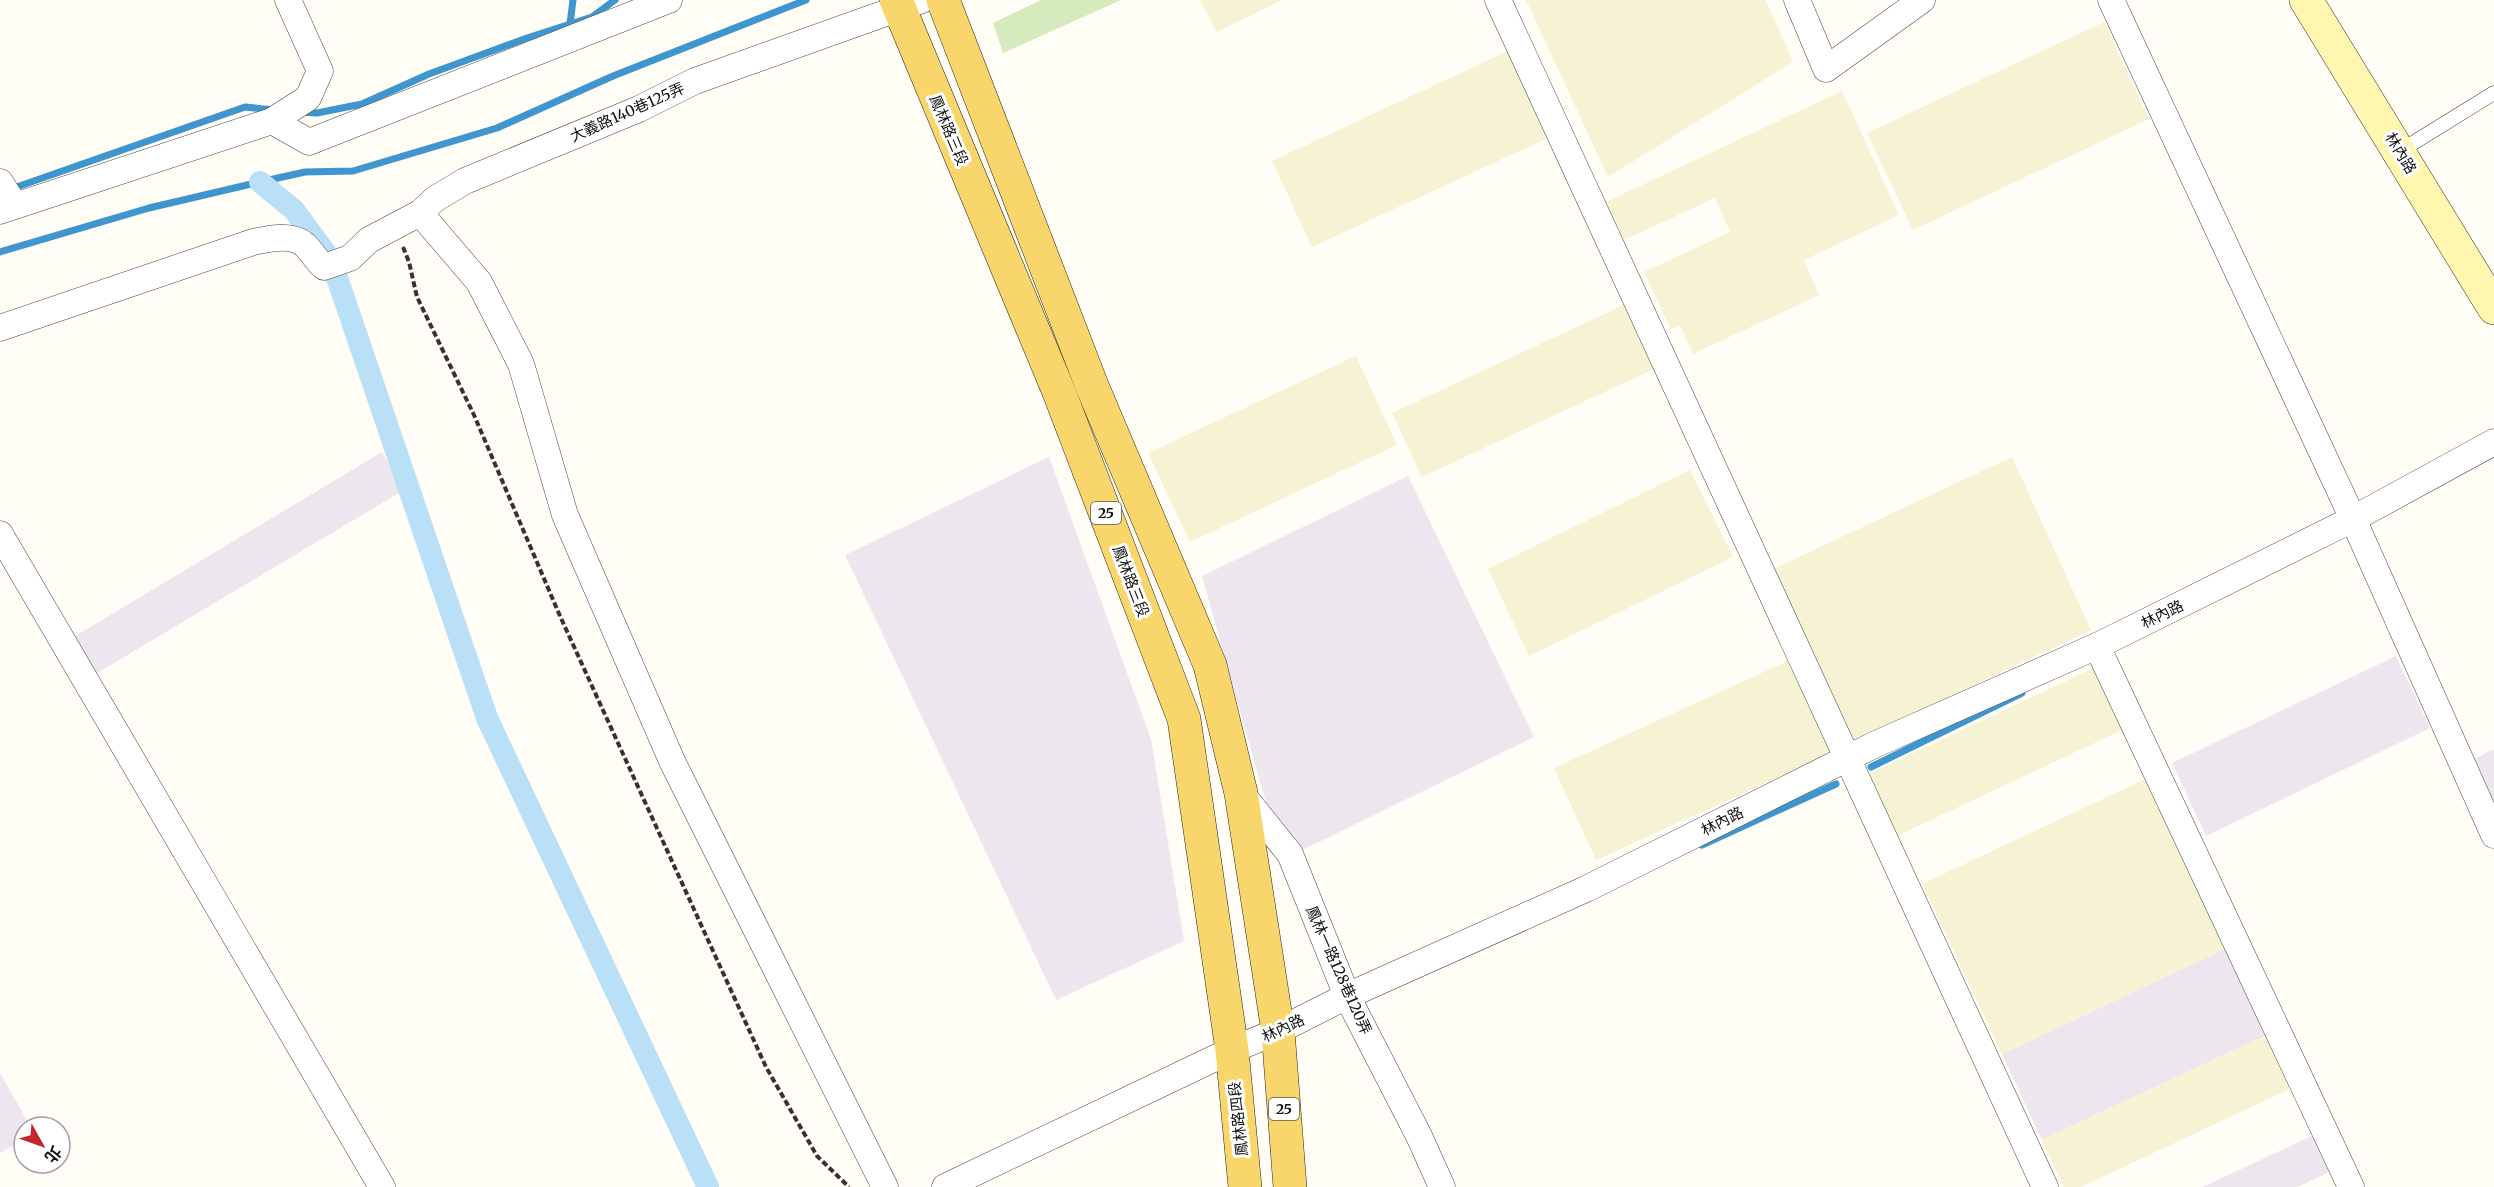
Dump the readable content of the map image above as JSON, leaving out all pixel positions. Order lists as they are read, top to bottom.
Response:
{
  "streets": {
    "main road": ["鳳林路三段", "25", "鳳林路四段"],
    "street": ["大義路140巷125弄", "林內路", "鳳林一路128巷120弄"]
  },
  "crossings": [
    ["大義路140巷125弄", "鳳林路三段"],
    ["鳳林路三段", "林內路"],
    ["鳳林路三段", "鳳林路四段"],
    ["林內路", "25"],
    ["林內路", "鳳林一路128巷120弄"],
    ["林內路", "鳳林路四段"],
    ["25", "鳳林一路128巷120弄"]
  ],
  "north": "bottom right"
}
